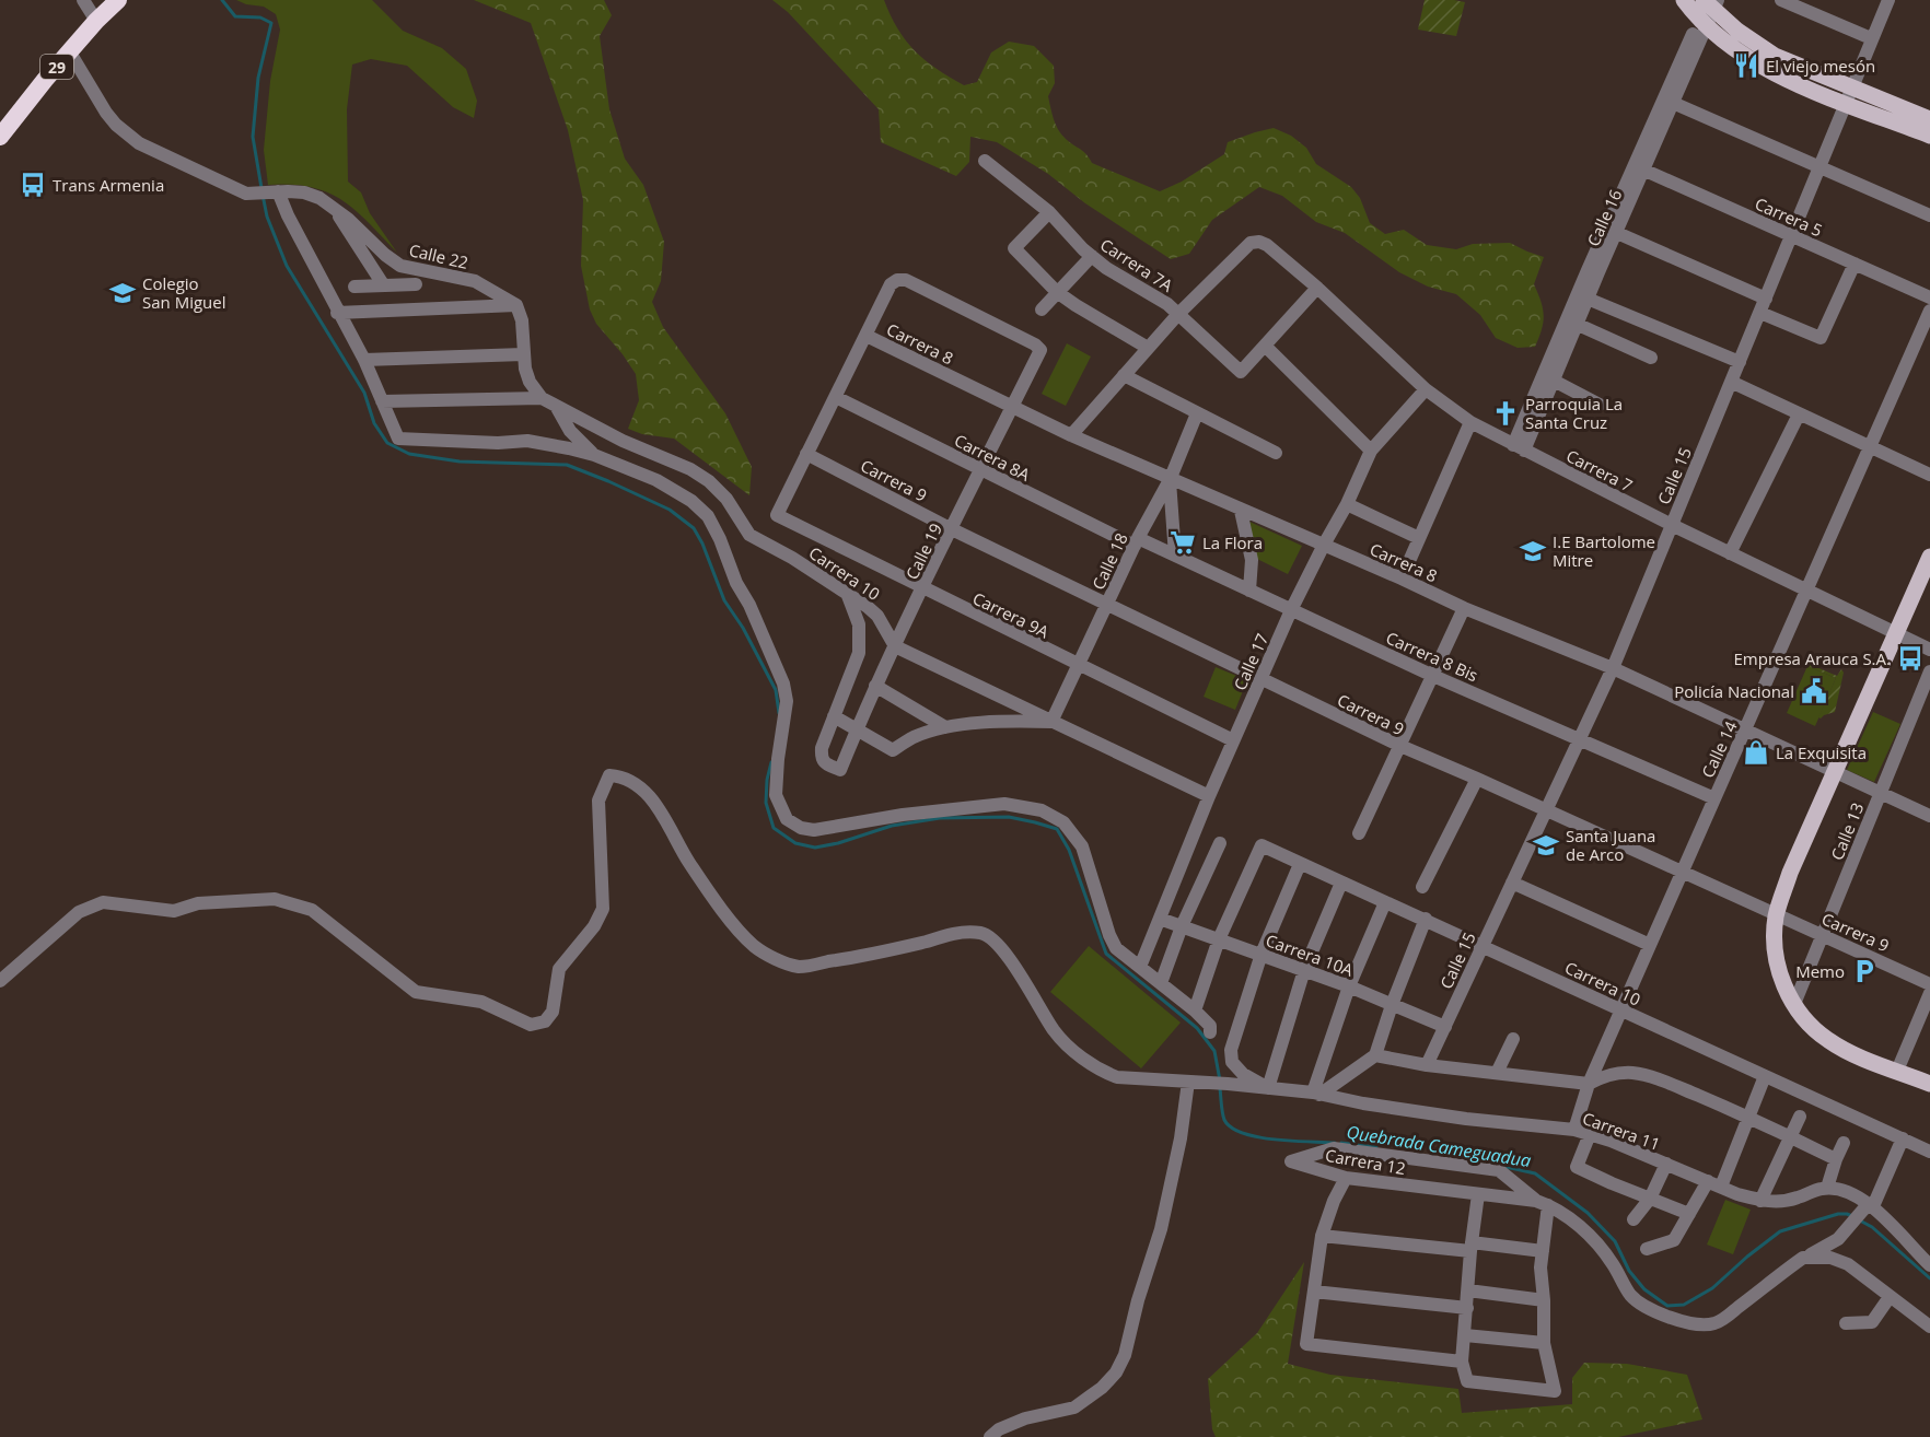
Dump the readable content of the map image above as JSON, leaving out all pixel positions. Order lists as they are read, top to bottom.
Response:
{
  "streets": {
    "highway": ["29"],
    "street": [
      "Carrera 5",
      "Calle 16",
      "Calle 22",
      "Carrera 7A",
      "Carrera 8",
      "Carrera 8A",
      "Carrera 7",
      "Calle 15",
      "Carrera 9",
      "Calle 19",
      "Calle 18",
      "Carrera 10",
      "Carrera 9A",
      "Carrera 8 Bis",
      "Calle 17",
      "Calle 14",
      "Calle 13",
      "Carrera 10A",
      "Carrera 11",
      "Carrera 12"
    ]
  },
  "crossings": [
    ["29", "Calle 22"],
    ["Carrera 5", "Calle 16"],
    ["Carrera 5", "Calle 15"],
    ["Calle 16", "Carrera 7"],
    ["Carrera 7A", "Carrera 7"],
    ["Carrera 8", "Calle 15"],
    ["Carrera 8", "Calle 19"],
    ["Carrera 8", "Calle 18"],
    ["Carrera 8", "Calle 17"],
    ["Carrera 8", "Calle 14"],
    ["Carrera 8", "Calle 13"],
    ["Carrera 8A", "Calle 19"],
    ["Carrera 8A", "Calle 18"],
    ["Carrera 8A", "Carrera 8 Bis"],
    ["Carrera 7", "Calle 15"],
    ["Carrera 7", "Calle 17"],
    ["Carrera 7", "Calle 14"],
    ["Calle 15", "Carrera 9"],
    ["Calle 15", "Carrera 10"],
    ["Calle 15", "Carrera 8 Bis"],
    ["Calle 15", "Carrera 10A"],
    ["Carrera 9", "Calle 19"],
    ["Carrera 9", "Calle 18"],
    ["Carrera 9", "Carrera 9A"],
    ["Carrera 9", "Calle 17"],
    ["Carrera 9", "Calle 14"],
    ["Carrera 9", "Calle 13"],
    ["Calle 19", "Carrera 10"],
    ["Calle 19", "Carrera 9A"],
    ["Calle 18", "Carrera 9A"],
    ["Calle 18", "Carrera 8 Bis"],
    ["Carrera 10", "Calle 14"],
    ["Carrera 10", "Carrera 10A"],
    ["Carrera 9A", "Calle 17"],
    ["Carrera 8 Bis", "Calle 17"],
    ["Carrera 8 Bis", "Calle 14"],
    ["Calle 17", "Carrera 10A"],
    ["Calle 14", "Carrera 11"]
  ],
  "water": ["Quebrada Cameguadua"],
  "places": {
    "restaurant": ["El viejo mesón"],
    "bus stop": ["Trans Armenia", "Empresa Arauca S.A."],
    "school or university": ["Colegio San Miguel", "I.E Bartolome Mitre", "Santa Juana de Arco"],
    "church": ["Parroquia La Santa Cruz"],
    "supermarket": ["La Flora"],
    "public building": ["Policía Nacional"],
    "shop": ["La Exquisita"],
    "parking": ["Memo"]
  }
}
